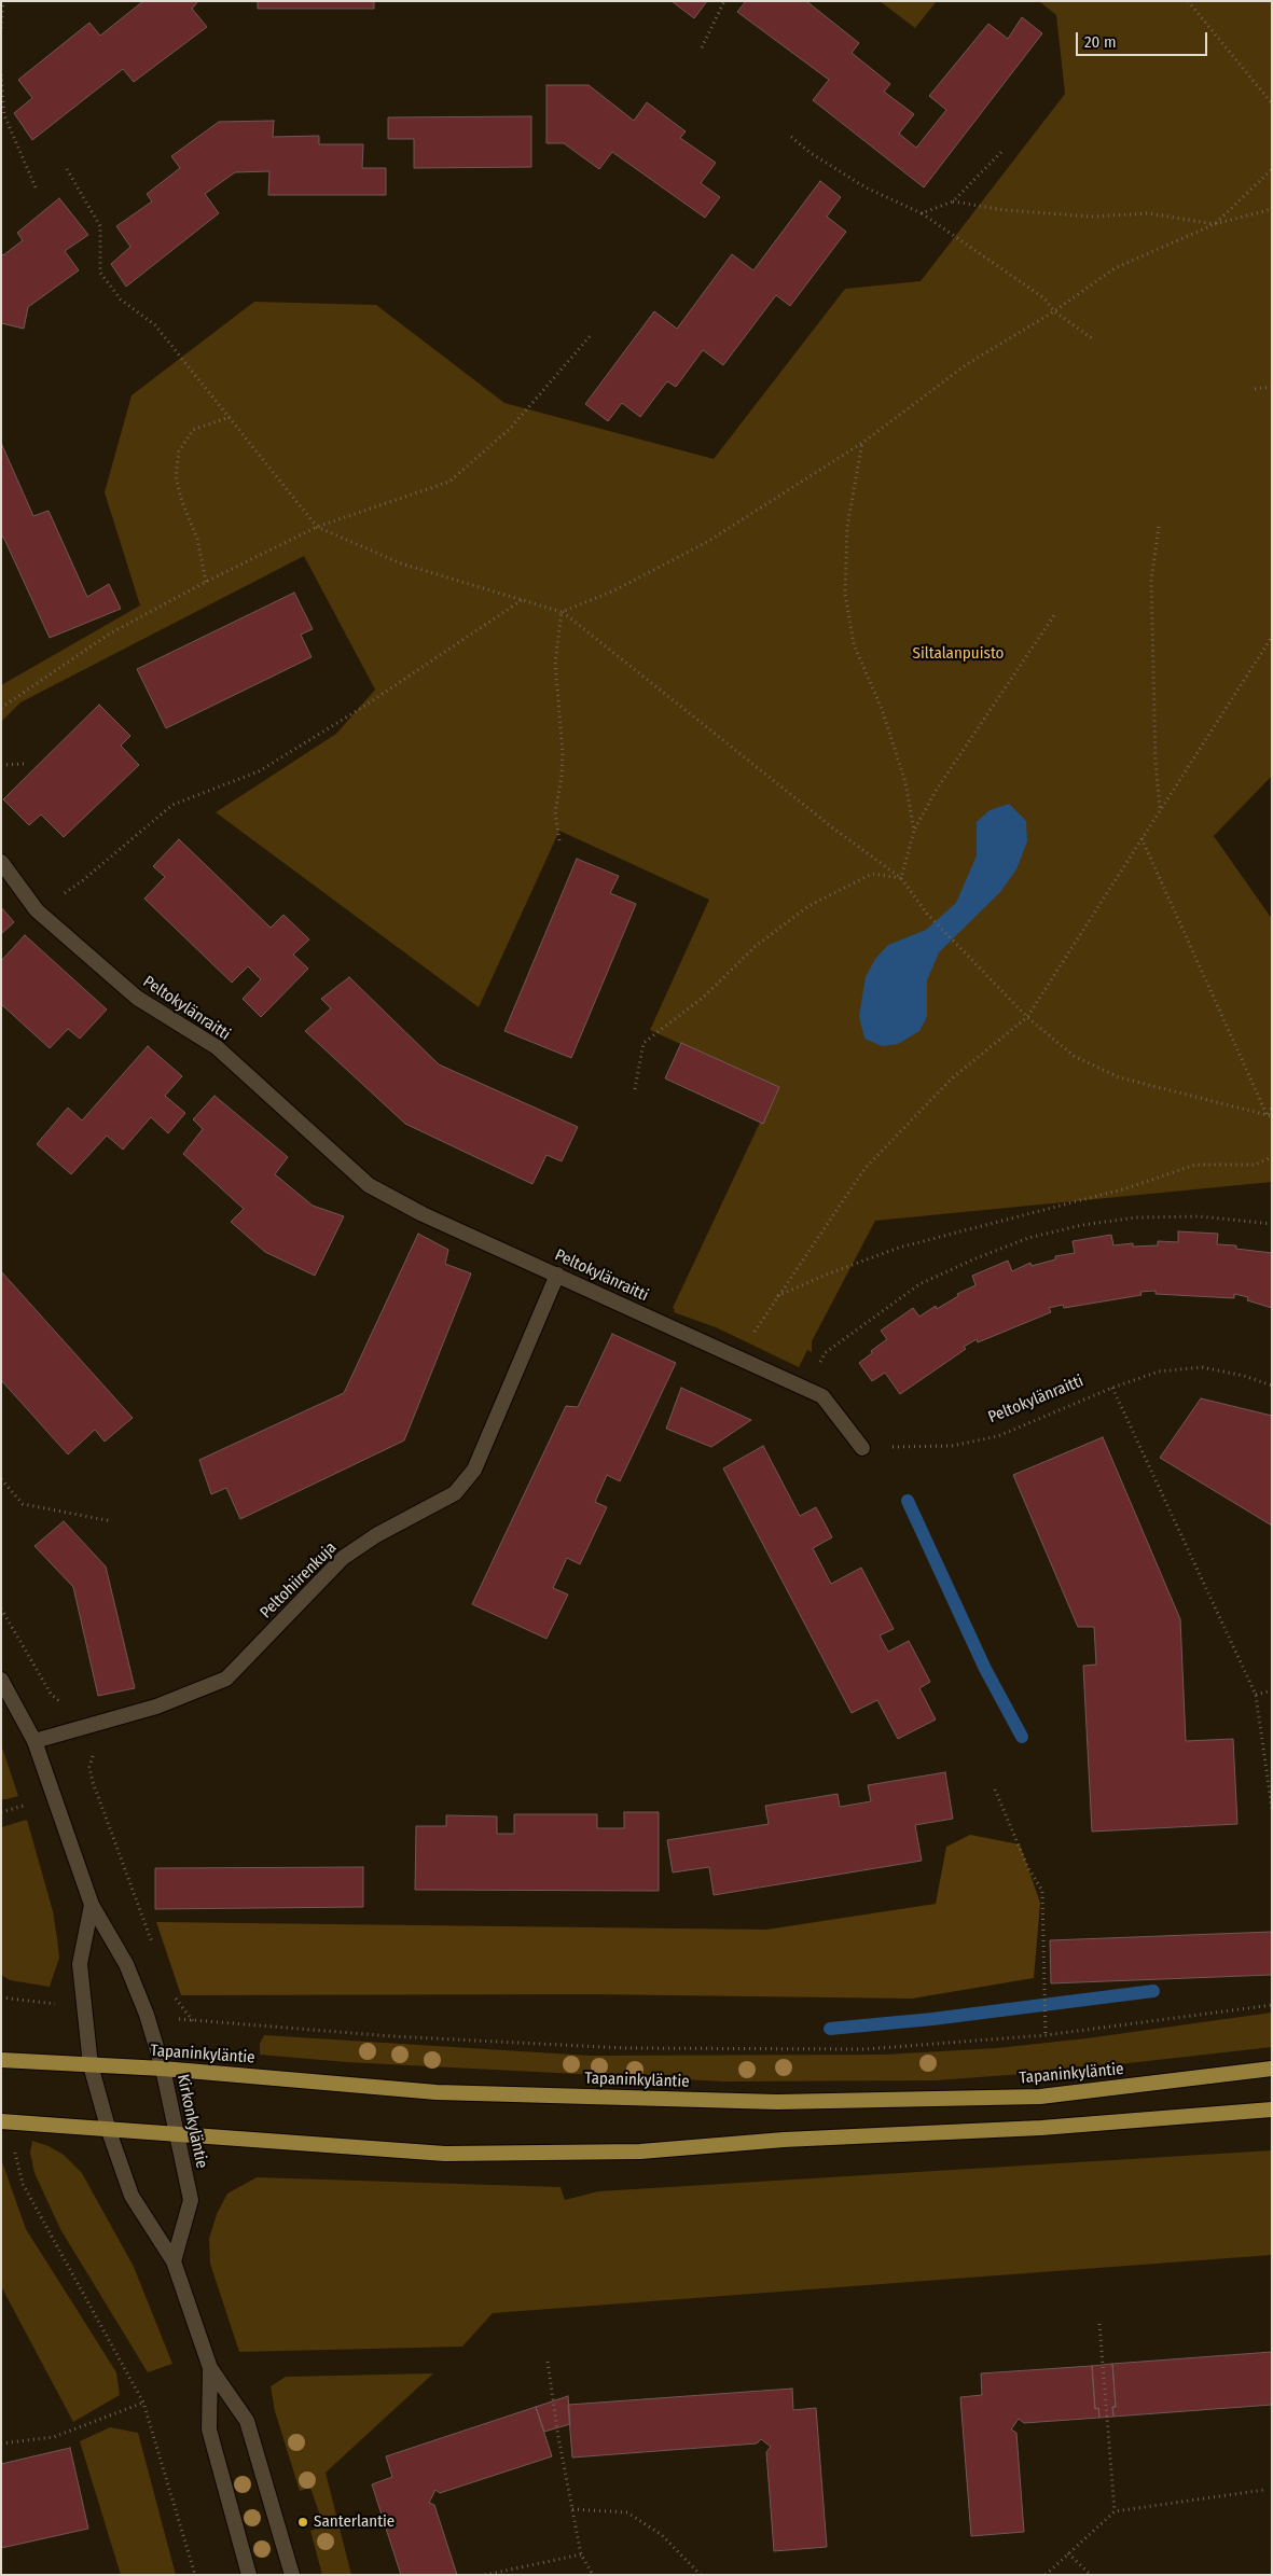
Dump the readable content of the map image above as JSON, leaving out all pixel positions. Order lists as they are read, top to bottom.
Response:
{
  "streets": {
    "main road": ["Tapaninkyläntie"],
    "street": ["Peltokylänraitti", "Peltohiirenkuja", "Kirkonkyläntie"]
  },
  "crossings": [
    ["Peltokylänraitti", "Peltohiirenkuja"],
    ["Peltohiirenkuja", "Kirkonkyläntie"],
    ["Tapaninkyläntie", "Kirkonkyläntie"]
  ],
  "parks": ["Siltalanpuisto"],
  "places": ["Santerlantie"],
  "scale_bar": "20 m"
}
